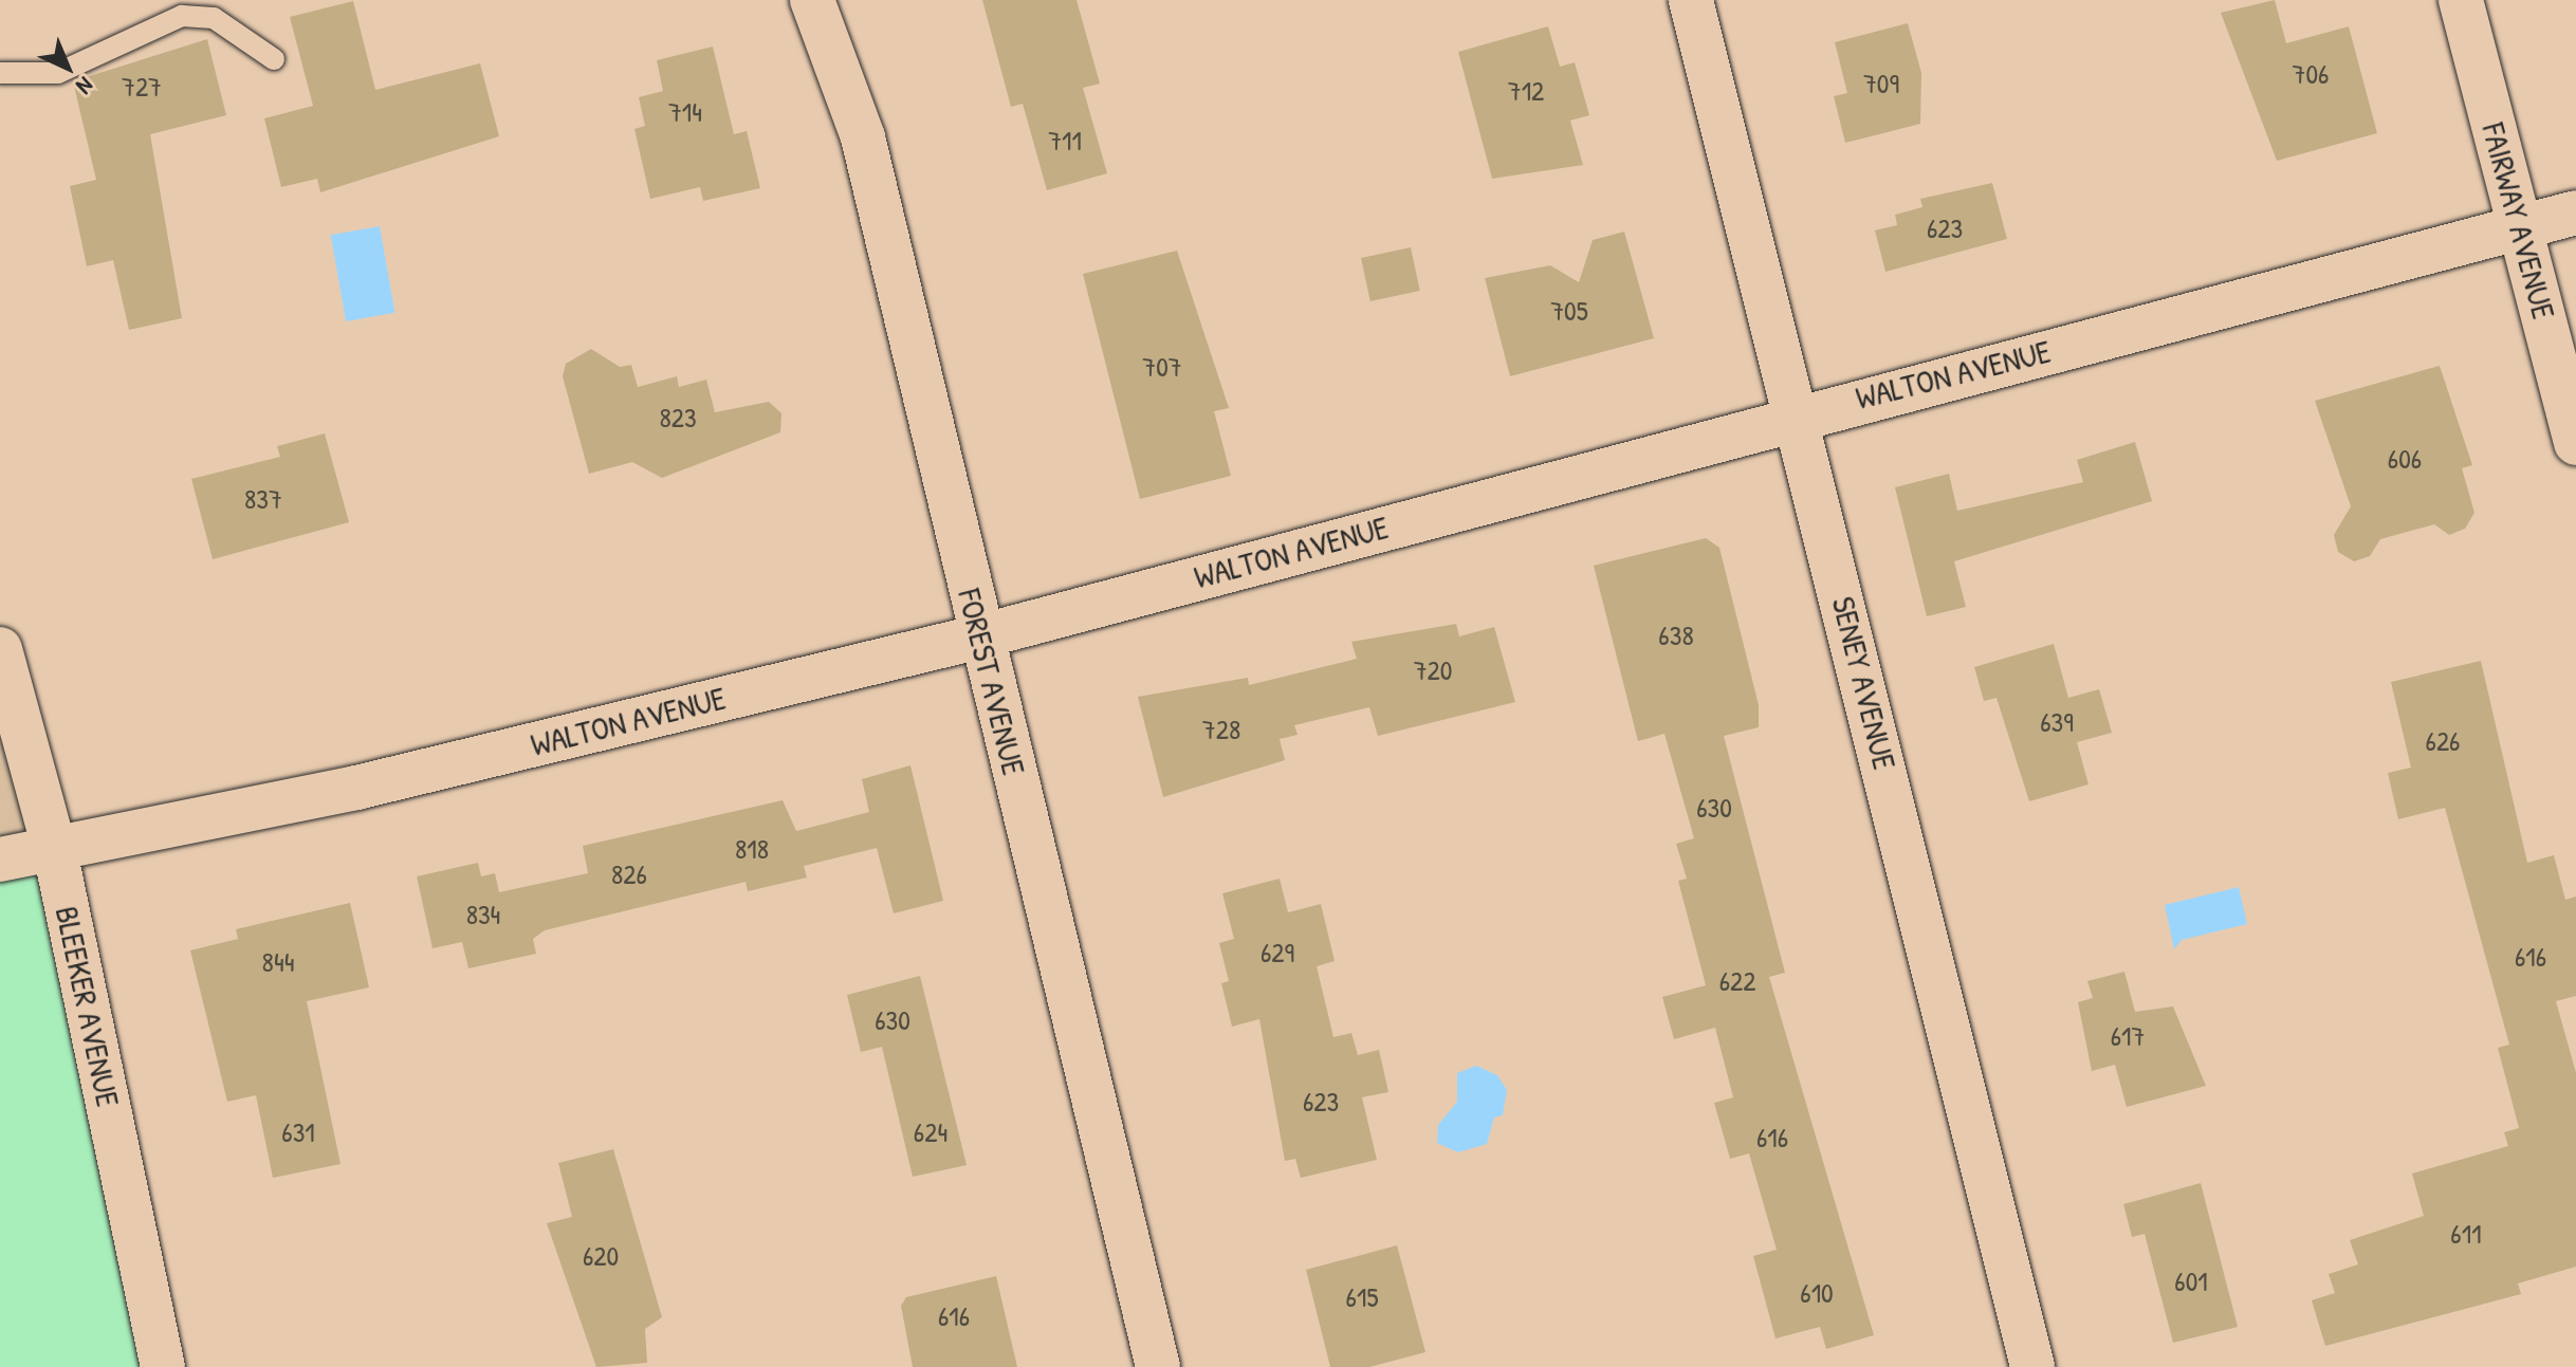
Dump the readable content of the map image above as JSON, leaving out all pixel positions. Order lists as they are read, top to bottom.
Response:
{
  "streets": {
    "street": [
      "FAIRWAY AVENUE",
      "WALTON AVENUE",
      "FOREST AVENUE",
      "SENEY AVENUE",
      "BLEEKER AVENUE"
    ]
  },
  "crossings": [
    ["FAIRWAY AVENUE", "WALTON AVENUE"],
    ["WALTON AVENUE", "FOREST AVENUE"],
    ["WALTON AVENUE", "SENEY AVENUE"],
    ["WALTON AVENUE", "BLEEKER AVENUE"]
  ],
  "house_numbers": [
    "706",
    "709",
    "727",
    "712",
    "714",
    "711",
    "623",
    "705",
    "707",
    "823",
    "606",
    "837",
    "638",
    "720",
    "639",
    "728",
    "626",
    "630",
    "818",
    "826",
    "834",
    "629",
    "616",
    "844",
    "622",
    "630",
    "617",
    "623",
    "631",
    "624",
    "616",
    "611",
    "620",
    "601",
    "610",
    "615",
    "616"
  ],
  "north": "bottom right"
}
